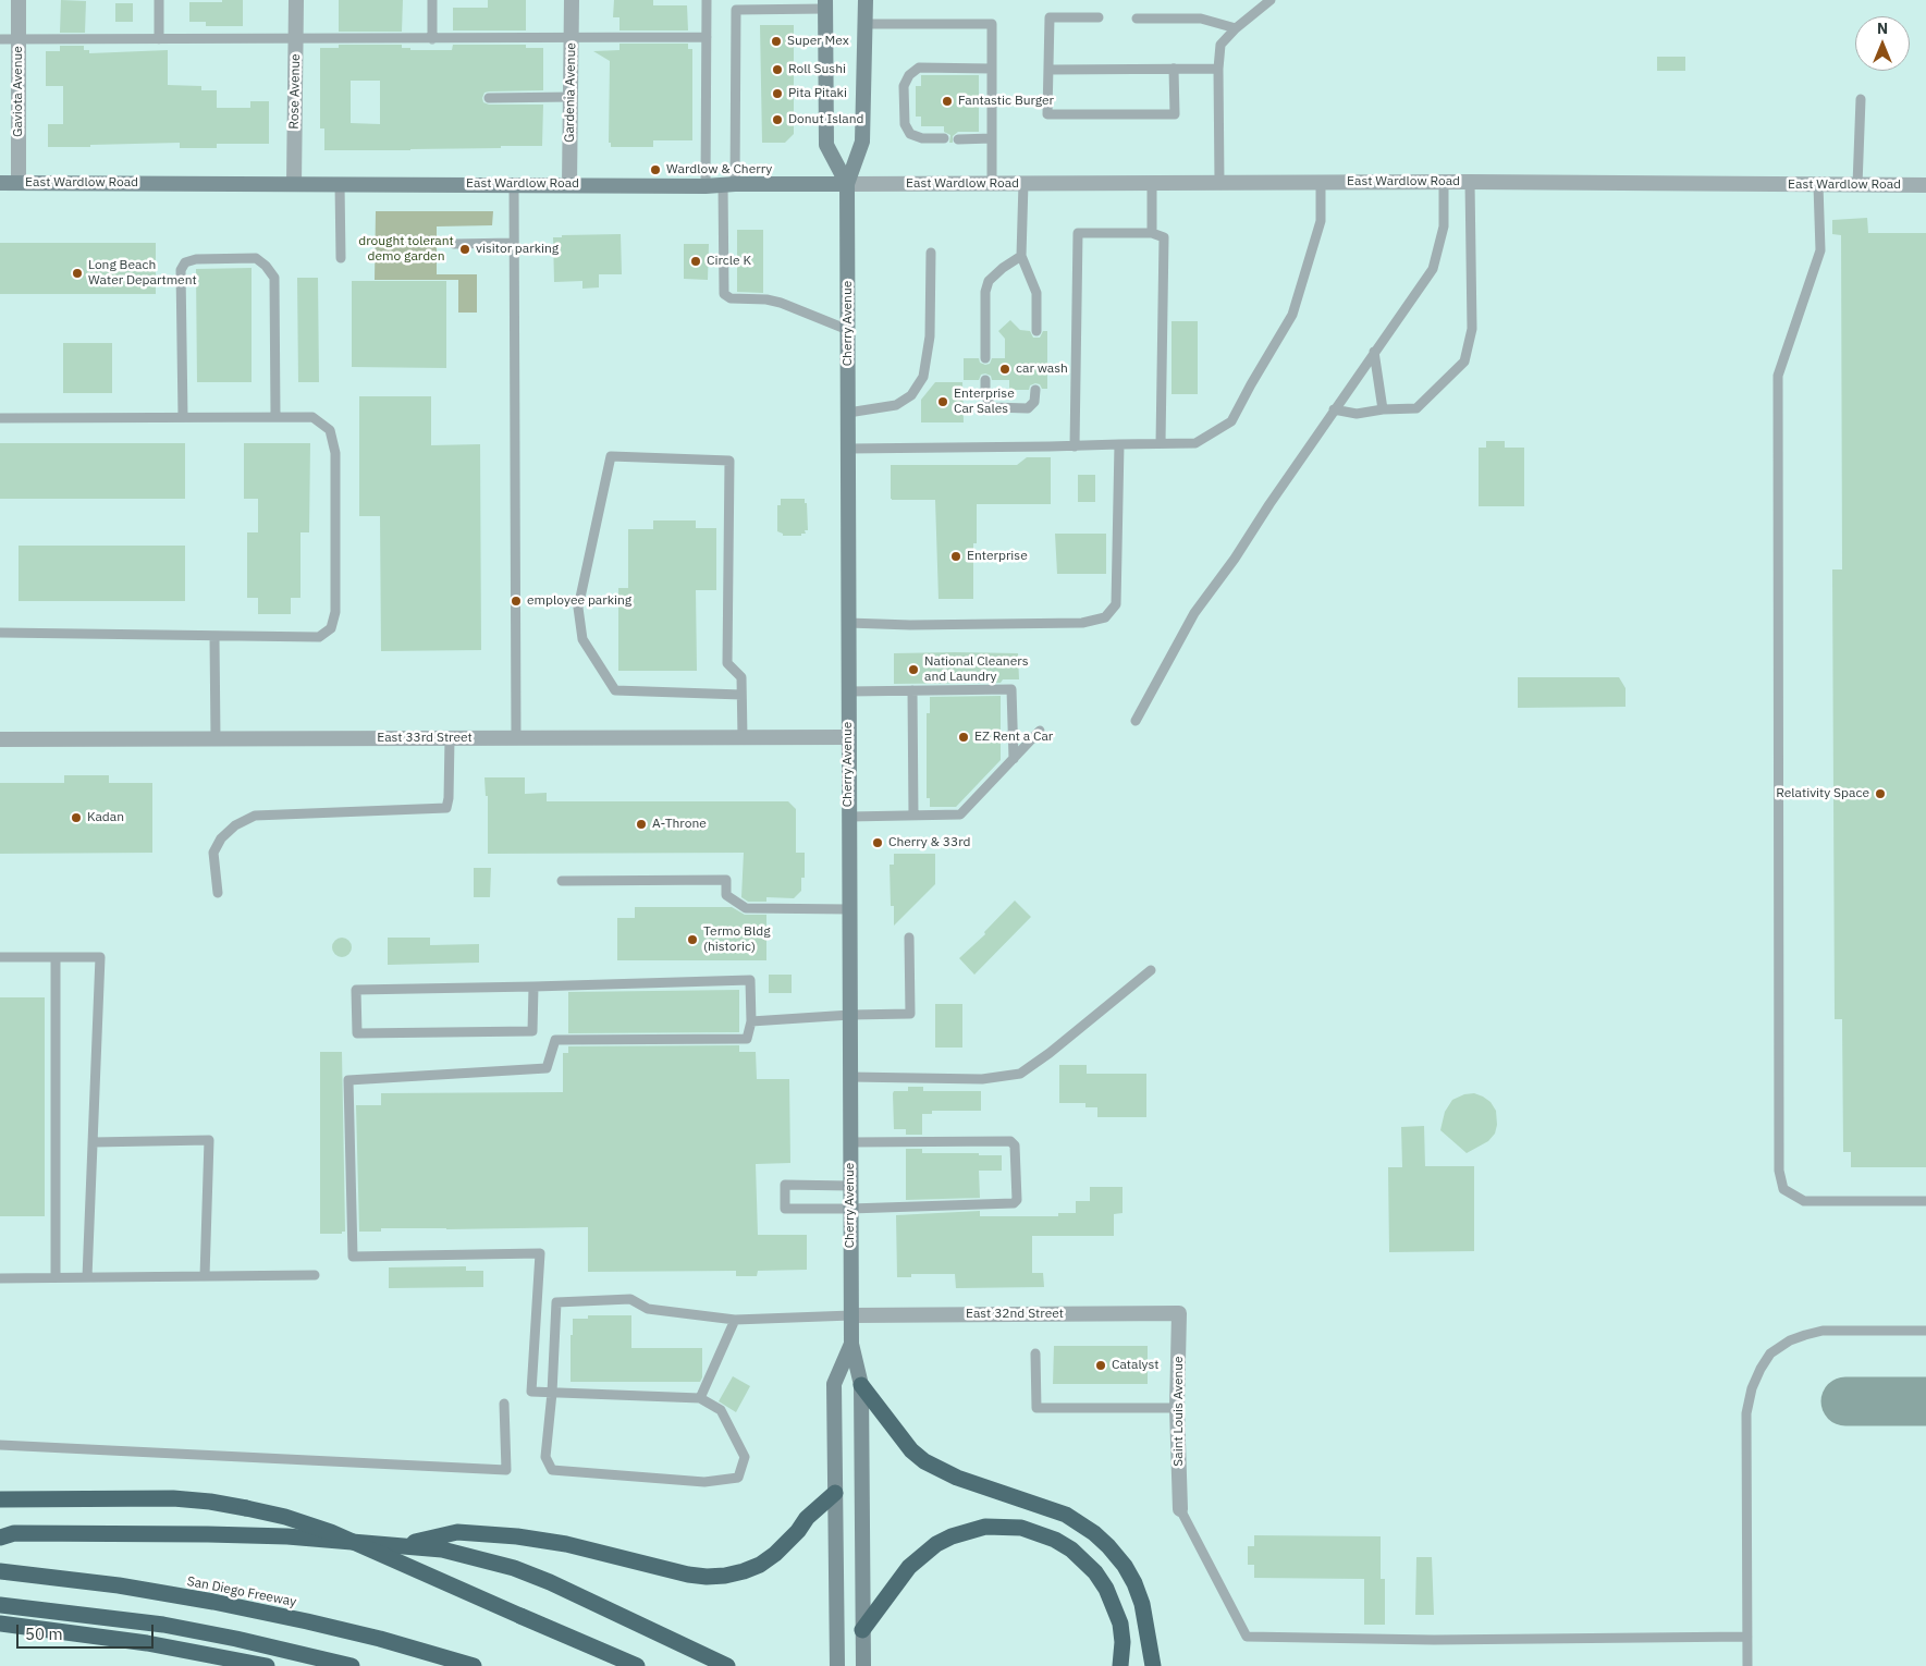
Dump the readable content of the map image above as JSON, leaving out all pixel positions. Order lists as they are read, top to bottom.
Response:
{
  "streets": {
    "highway": ["San Diego Freeway"],
    "main road": ["East Wardlow Road", "Cherry Avenue"],
    "street": [
      "Gaviota Avenue",
      "Rose Avenue",
      "Gardenia Avenue",
      "East 33rd Street",
      "East 32nd Street",
      "Saint Louis Avenue"
    ]
  },
  "crossings": [
    ["Gaviota Avenue", "East Wardlow Road"],
    ["Rose Avenue", "East Wardlow Road"],
    ["Gardenia Avenue", "East Wardlow Road"],
    ["East Wardlow Road", "Cherry Avenue"],
    ["Cherry Avenue", "East 33rd Street"],
    ["Cherry Avenue", "East 32nd Street"],
    ["East 32nd Street", "Saint Louis Avenue"]
  ],
  "parks": ["drought tolerant demo garden"],
  "places": [
    "Super Mex",
    "Roll Sushi",
    "Pita Pitaki",
    "Fantastic Burger",
    "Donut Island",
    "Wardlow & Cherry",
    "visitor parking",
    "Circle K",
    "Long Beach Water Department",
    "car wash",
    "Enterprise Car Sales",
    "Enterprise",
    "employee parking",
    "National Cleaners and Laundry",
    "EZ Rent a Car",
    "Relativity Space",
    "Kadan",
    "A-Throne",
    "Cherry & 33rd",
    "Termo Bldg (historic)",
    "Catalyst"
  ],
  "scale_bar": "50 m",
  "north": "top"
}
